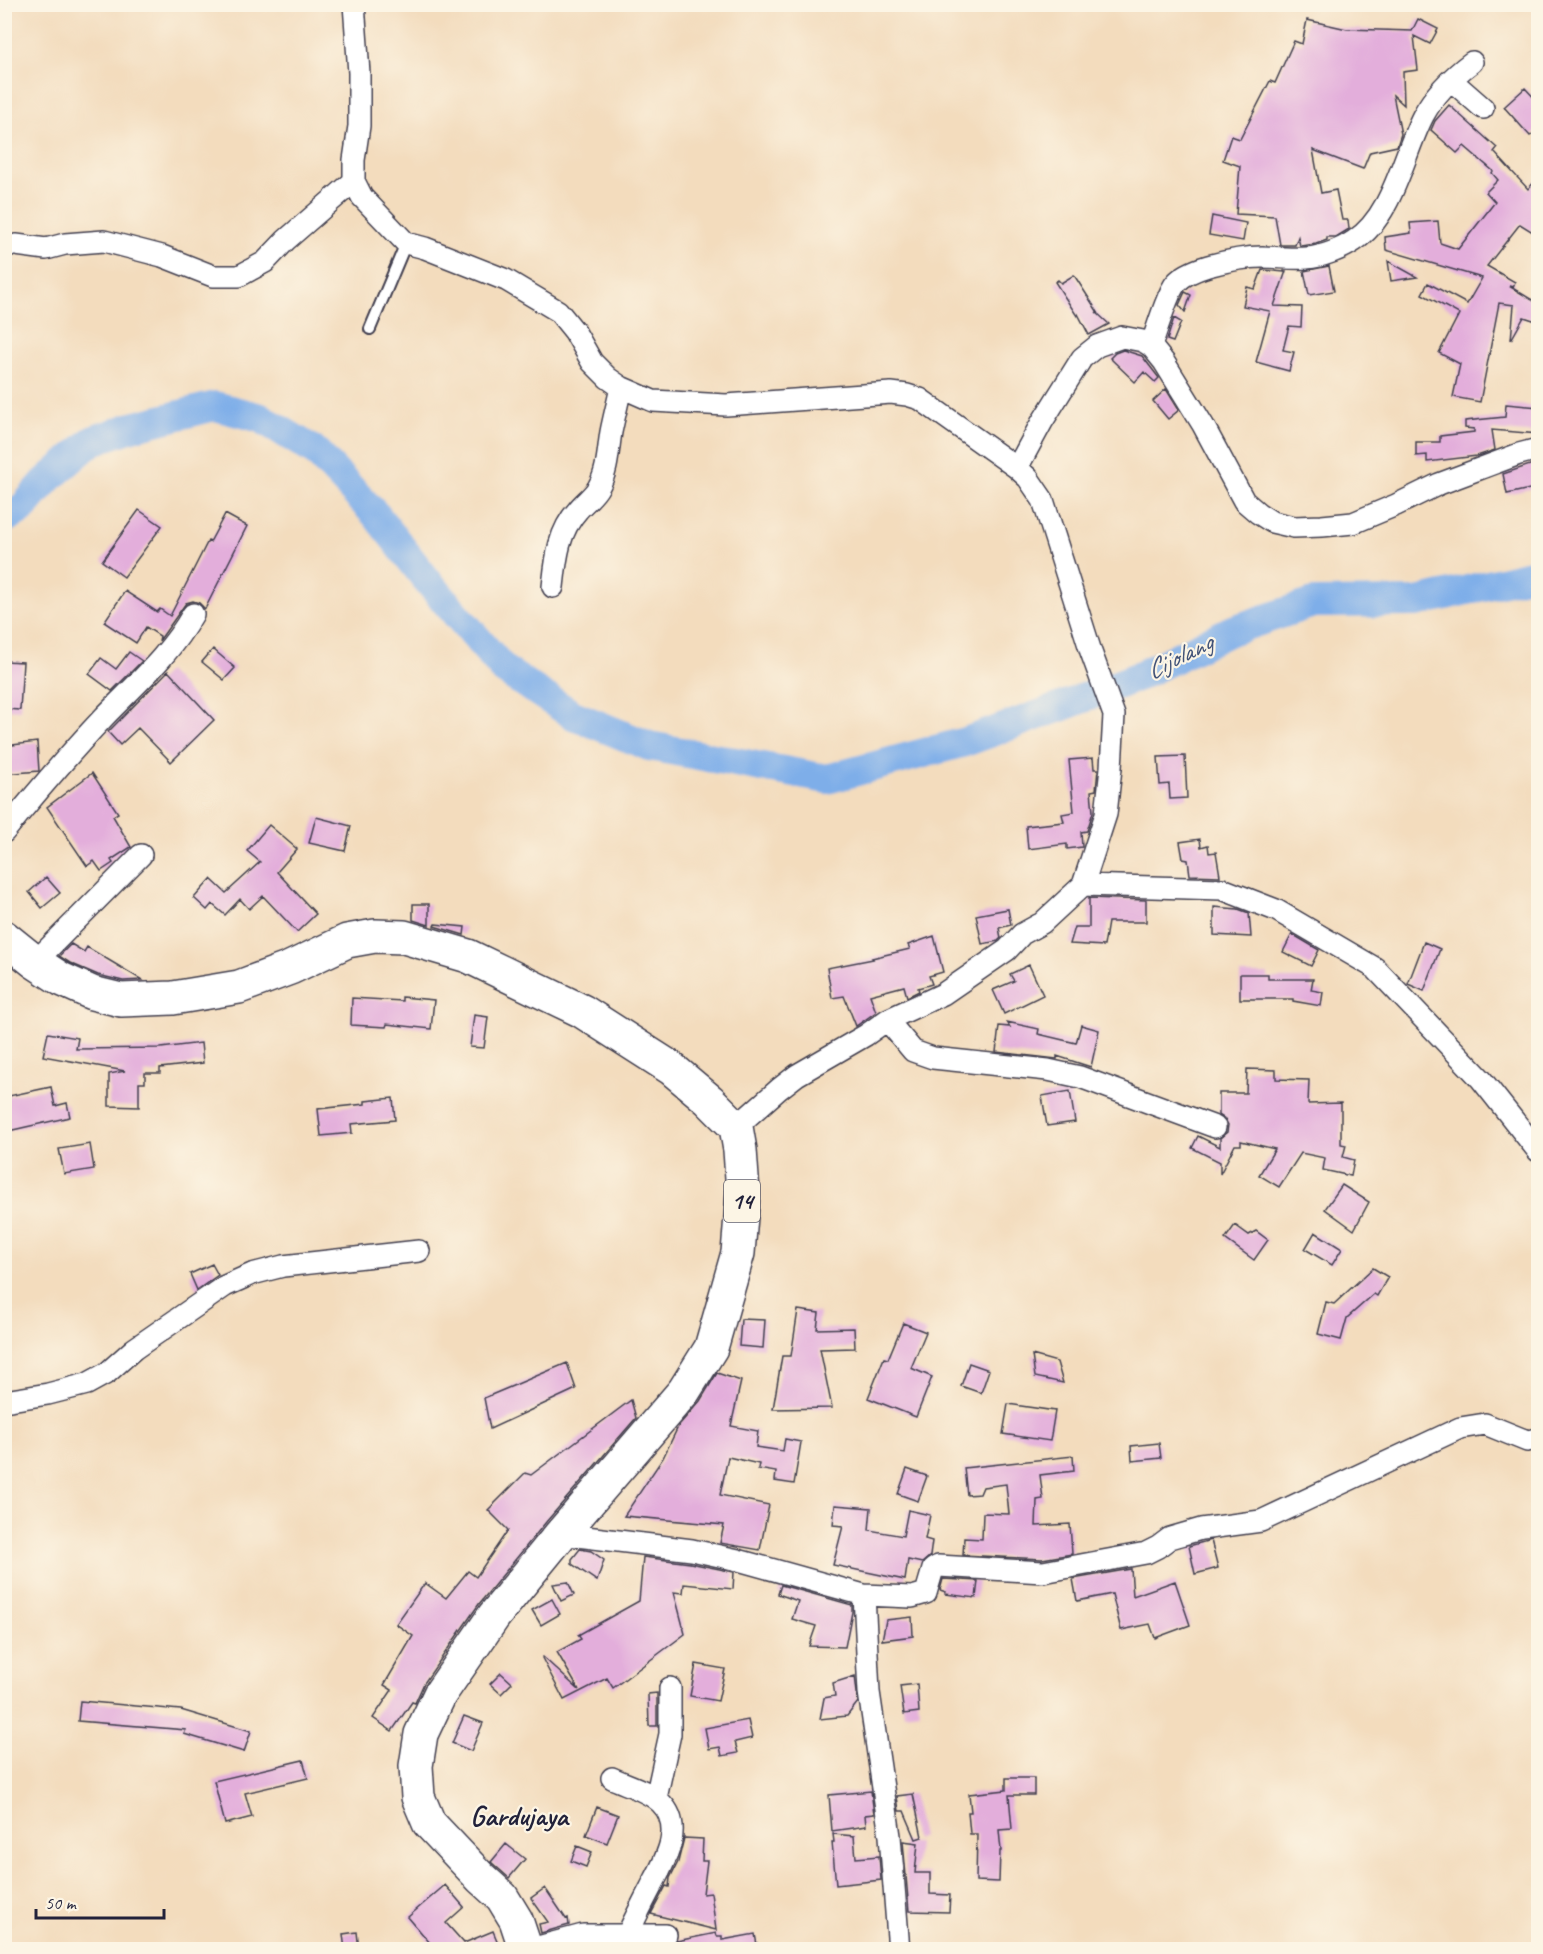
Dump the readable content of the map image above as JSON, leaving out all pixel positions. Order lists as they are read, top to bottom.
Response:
{
  "streets": {
    "highway": ["14"]
  },
  "districts": ["Gardujaya"],
  "water": ["Cijolang"],
  "scale_bar": "50 m"
}
